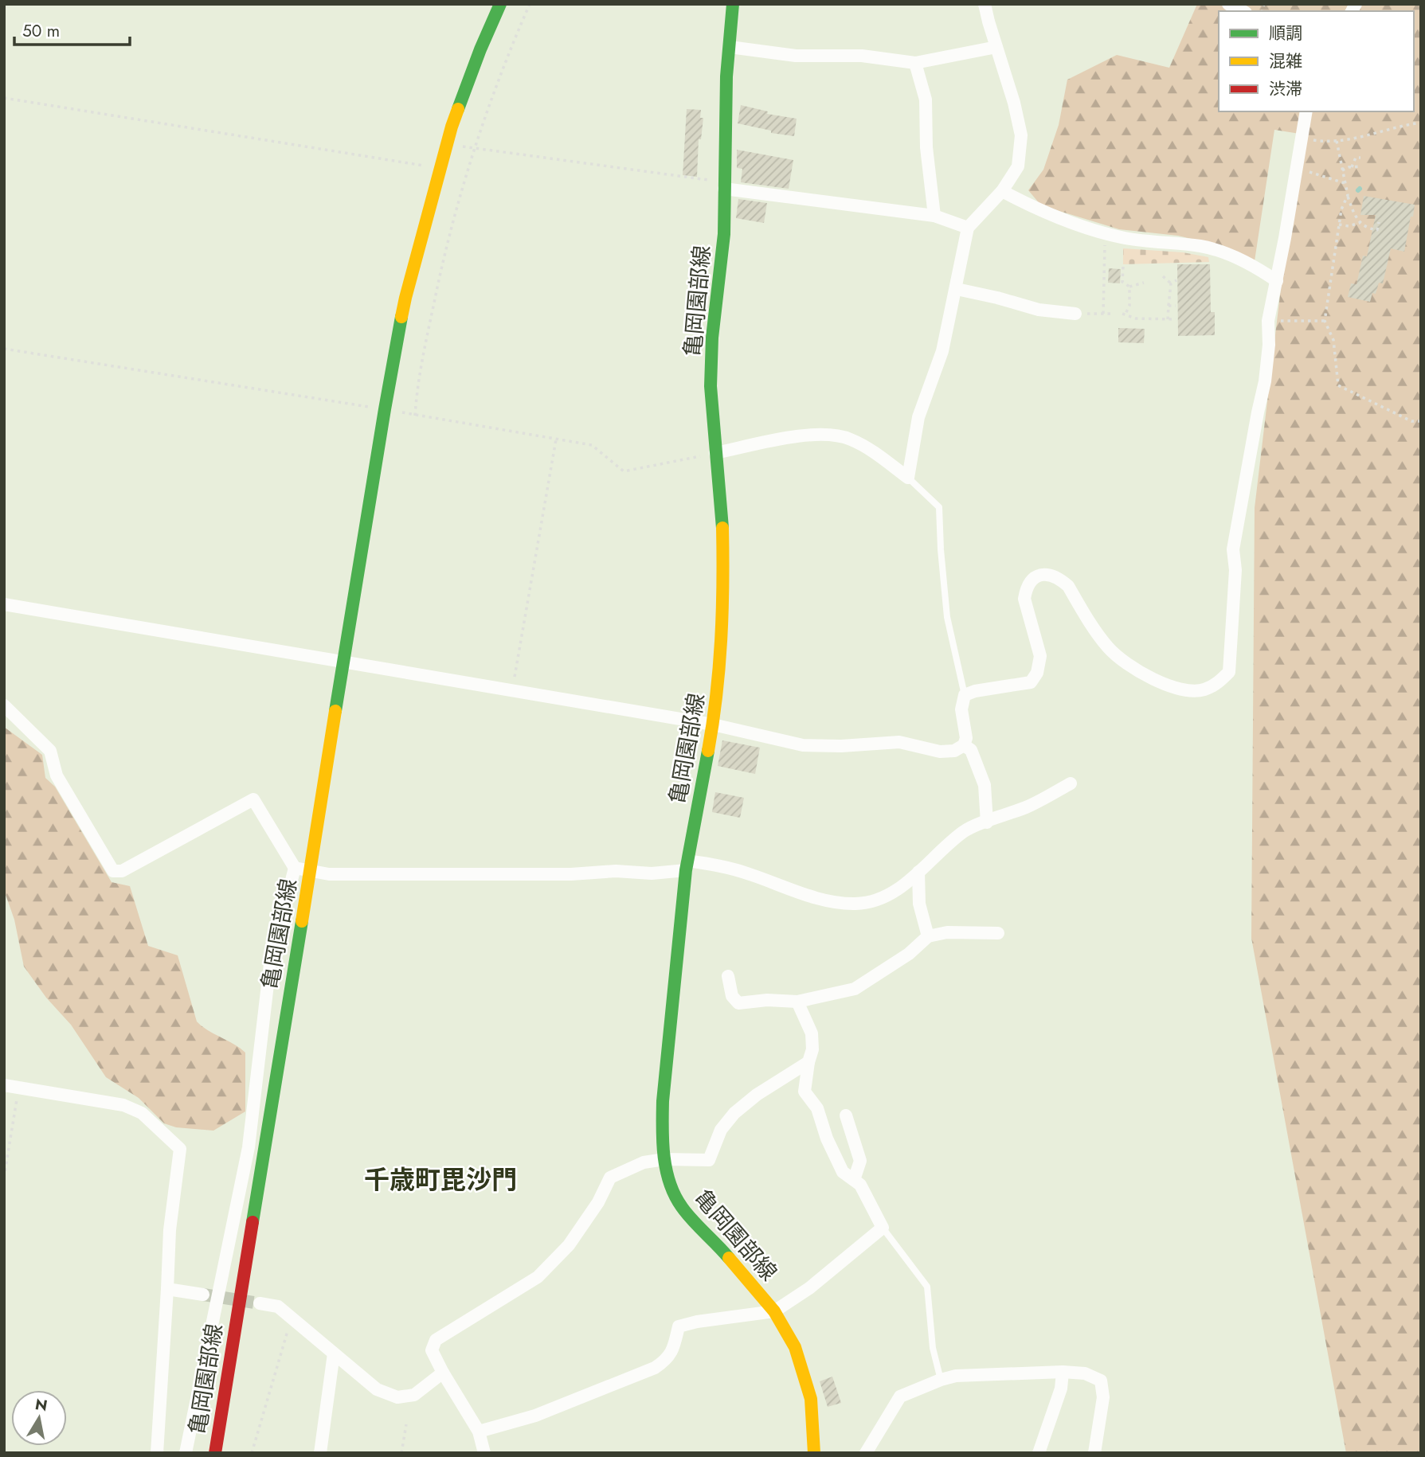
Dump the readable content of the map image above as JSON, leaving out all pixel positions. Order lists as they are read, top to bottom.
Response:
{
  "streets": {
    "main road": ["亀岡園部線"]
  },
  "districts": ["千歳町毘沙門"],
  "legend": ["順調", "混雑", "渋滞"],
  "scale_bar": "50 m",
  "north": "top"
}
